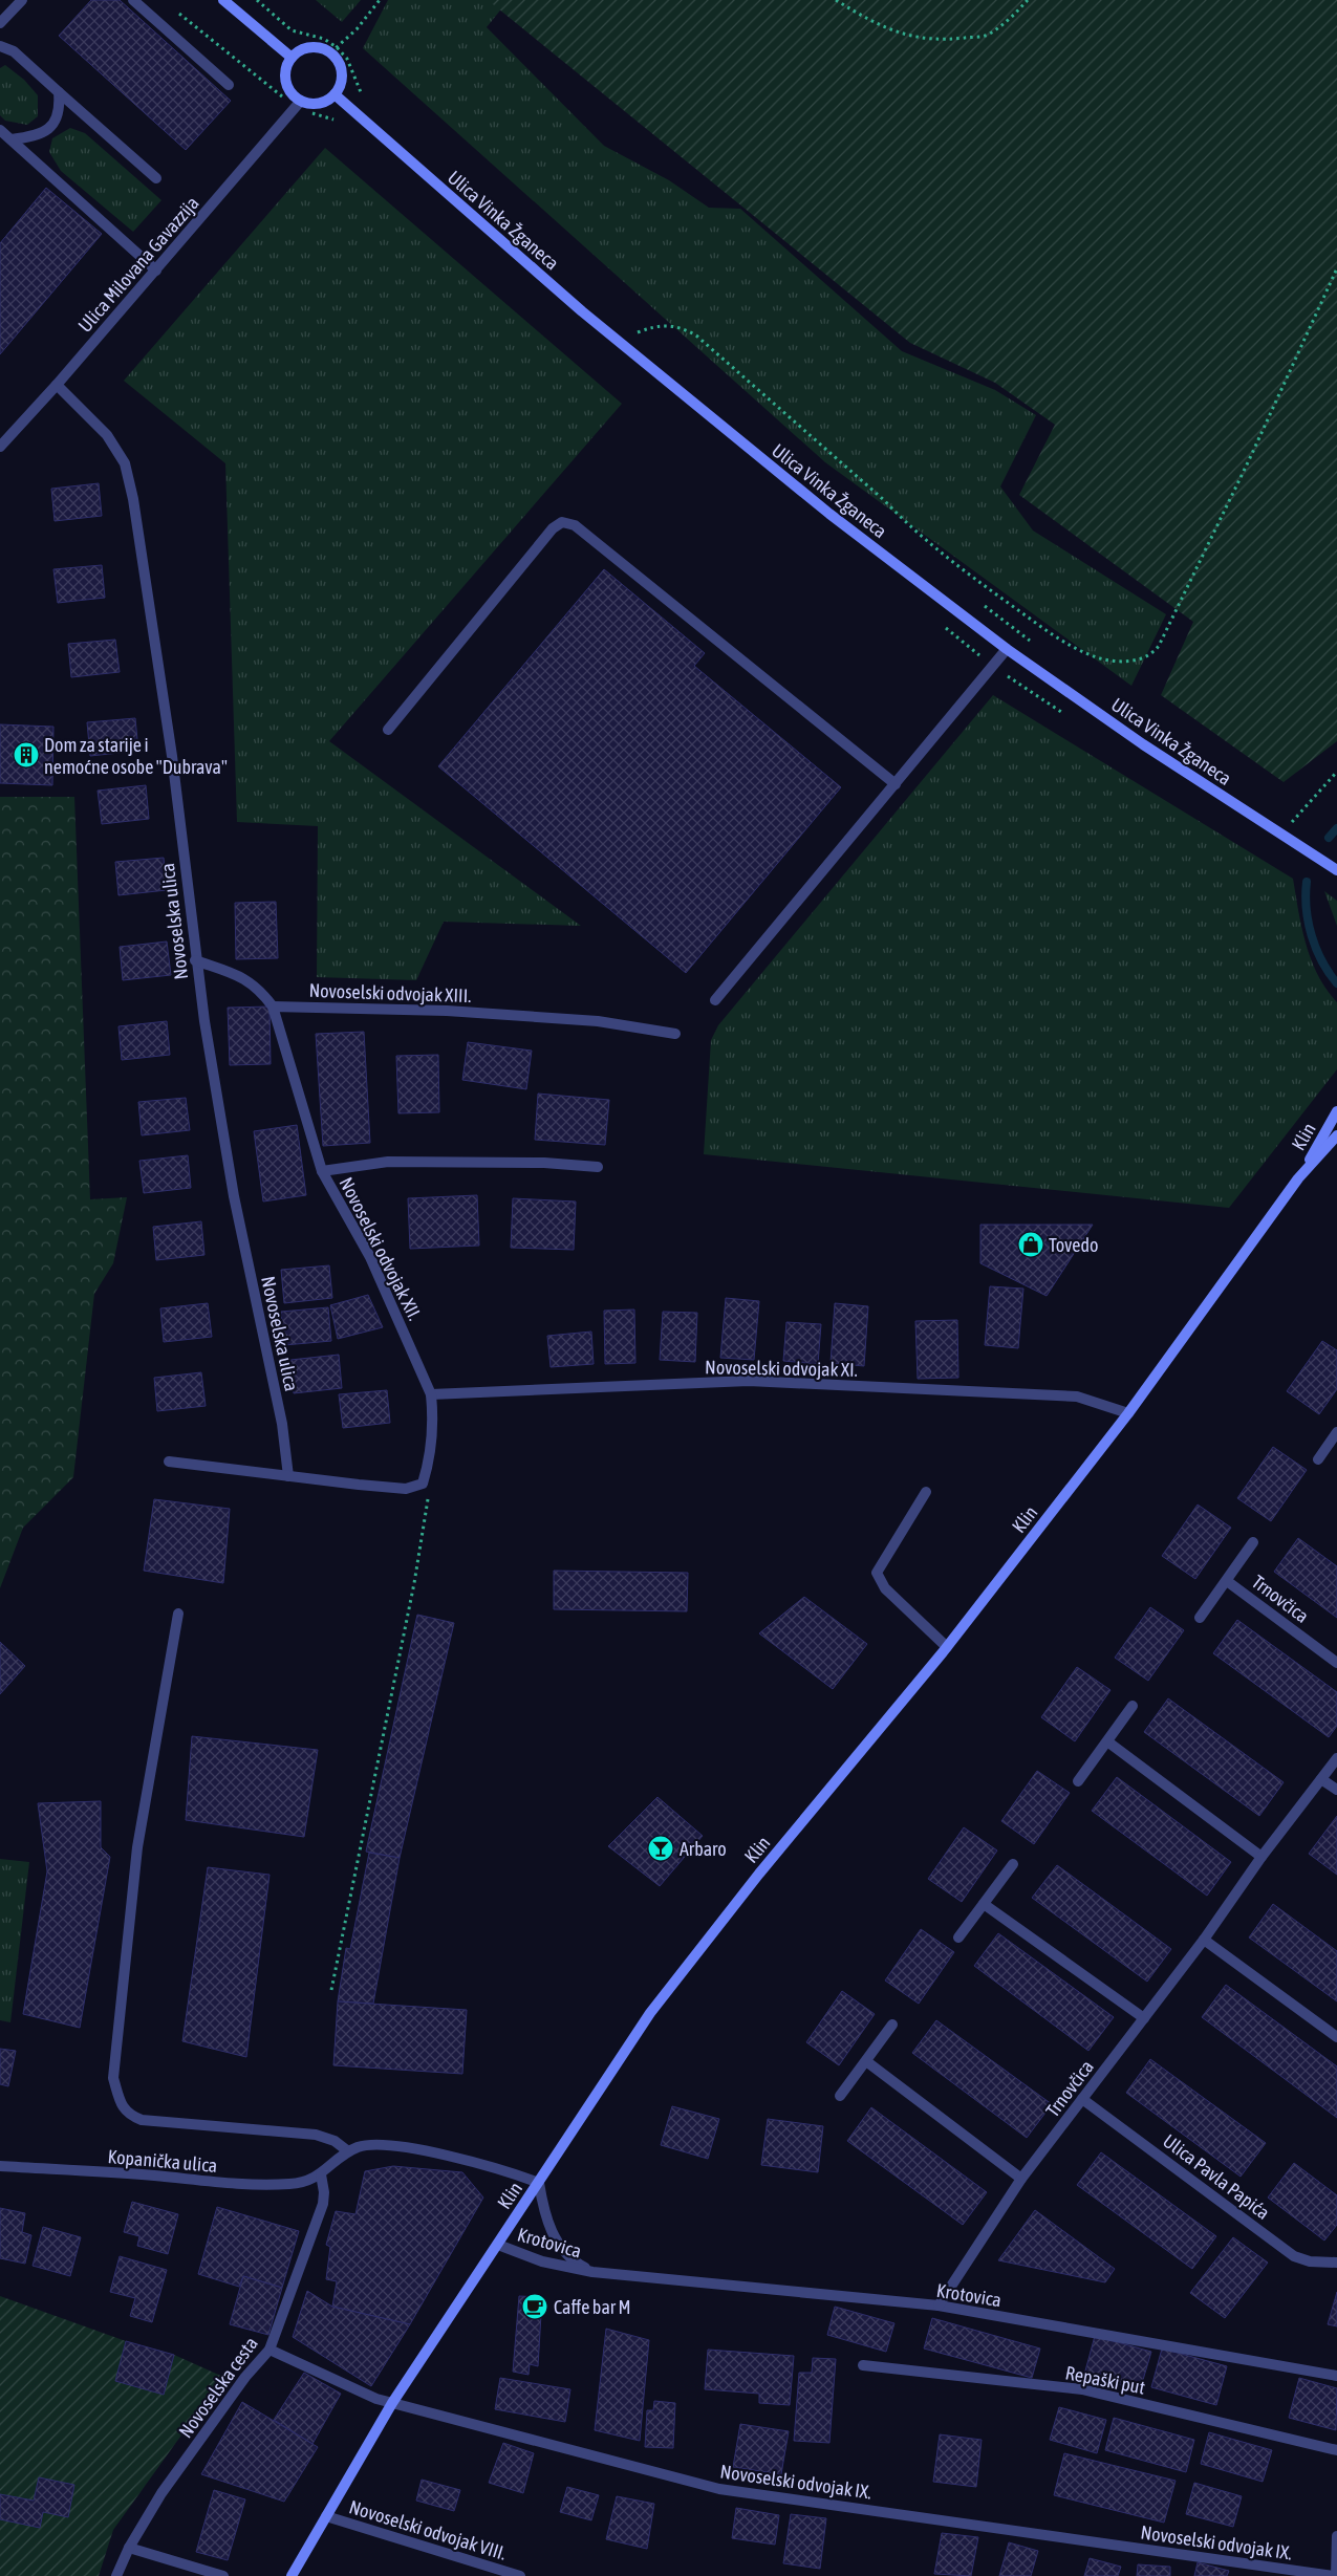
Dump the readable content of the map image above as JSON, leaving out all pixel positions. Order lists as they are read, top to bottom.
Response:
{
  "streets": {
    "street": [
      "Ulica Vinka Žganeca",
      "Ulica Milovana Gavazzija",
      "Novoselska ulica",
      "Novoselski odvojak XIII.",
      "Klin",
      "Novoselski odvojak XII.",
      "Novoselski odvojak XI.",
      "Trnovčica",
      "Kopanička ulica",
      "Ulica Pavla Papića",
      "Krotovica",
      "Repaški put",
      "Novoselska cesta",
      "Novoselski odvojak IX.",
      "Novoselski odvojak VIII."
    ]
  },
  "crossings": [
    ["Ulica Vinka Žganeca", "Ulica Milovana Gavazzija"],
    ["Ulica Milovana Gavazzija", "Novoselska ulica"],
    ["Klin", "Novoselski odvojak XI."],
    ["Klin", "Krotovica"],
    ["Klin", "Novoselski odvojak IX."],
    ["Klin", "Novoselski odvojak VIII."],
    ["Novoselski odvojak XII.", "Novoselski odvojak XI."],
    ["Trnovčica", "Ulica Pavla Papića"],
    ["Trnovčica", "Krotovica"],
    ["Kopanička ulica", "Novoselska cesta"],
    ["Novoselska cesta", "Novoselski odvojak IX."]
  ],
  "places": {
    "building": ["Dom za starije i nemoćne osobe \"Dubrava\""],
    "shop": ["Tovedo"],
    "bar": ["Arbaro"],
    "cafe": ["Caffe bar M"]
  }
}
